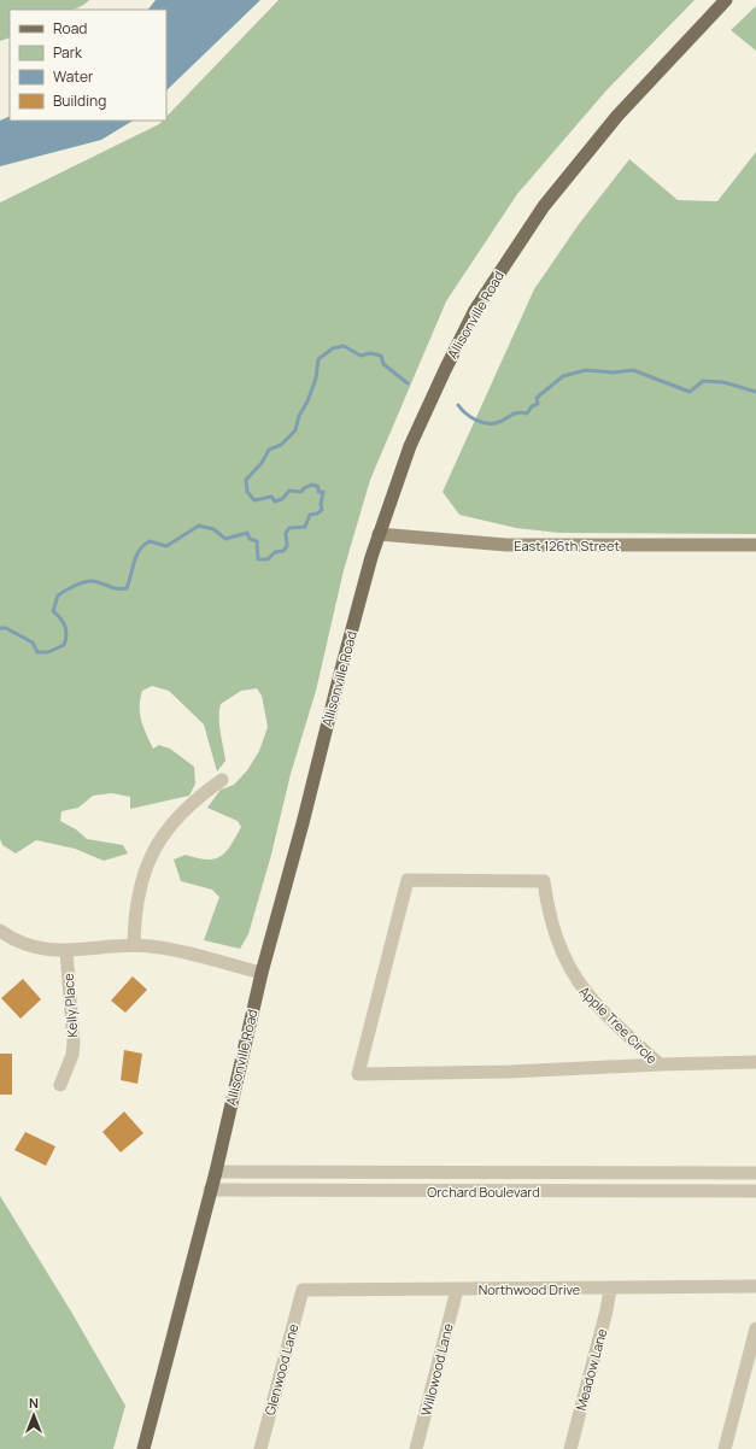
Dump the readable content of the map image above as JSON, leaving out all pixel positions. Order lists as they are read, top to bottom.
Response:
{
  "streets": {
    "main road": ["Allisonville Road", "East 126th Street"],
    "street": [
      "Kelly Place",
      "Apple Tree Circle",
      "Orchard Boulevard",
      "Northwood Drive",
      "Glenwood Lane",
      "Willowood Lane",
      "Meadow Lane"
    ]
  },
  "crossings": [
    ["Allisonville Road", "East 126th Street"],
    ["Allisonville Road", "Orchard Boulevard"],
    ["Northwood Drive", "Glenwood Lane"],
    ["Northwood Drive", "Willowood Lane"],
    ["Northwood Drive", "Meadow Lane"]
  ],
  "legend": [
    "Road",
    "Park",
    "Water",
    "Building"
  ],
  "north": "top"
}
